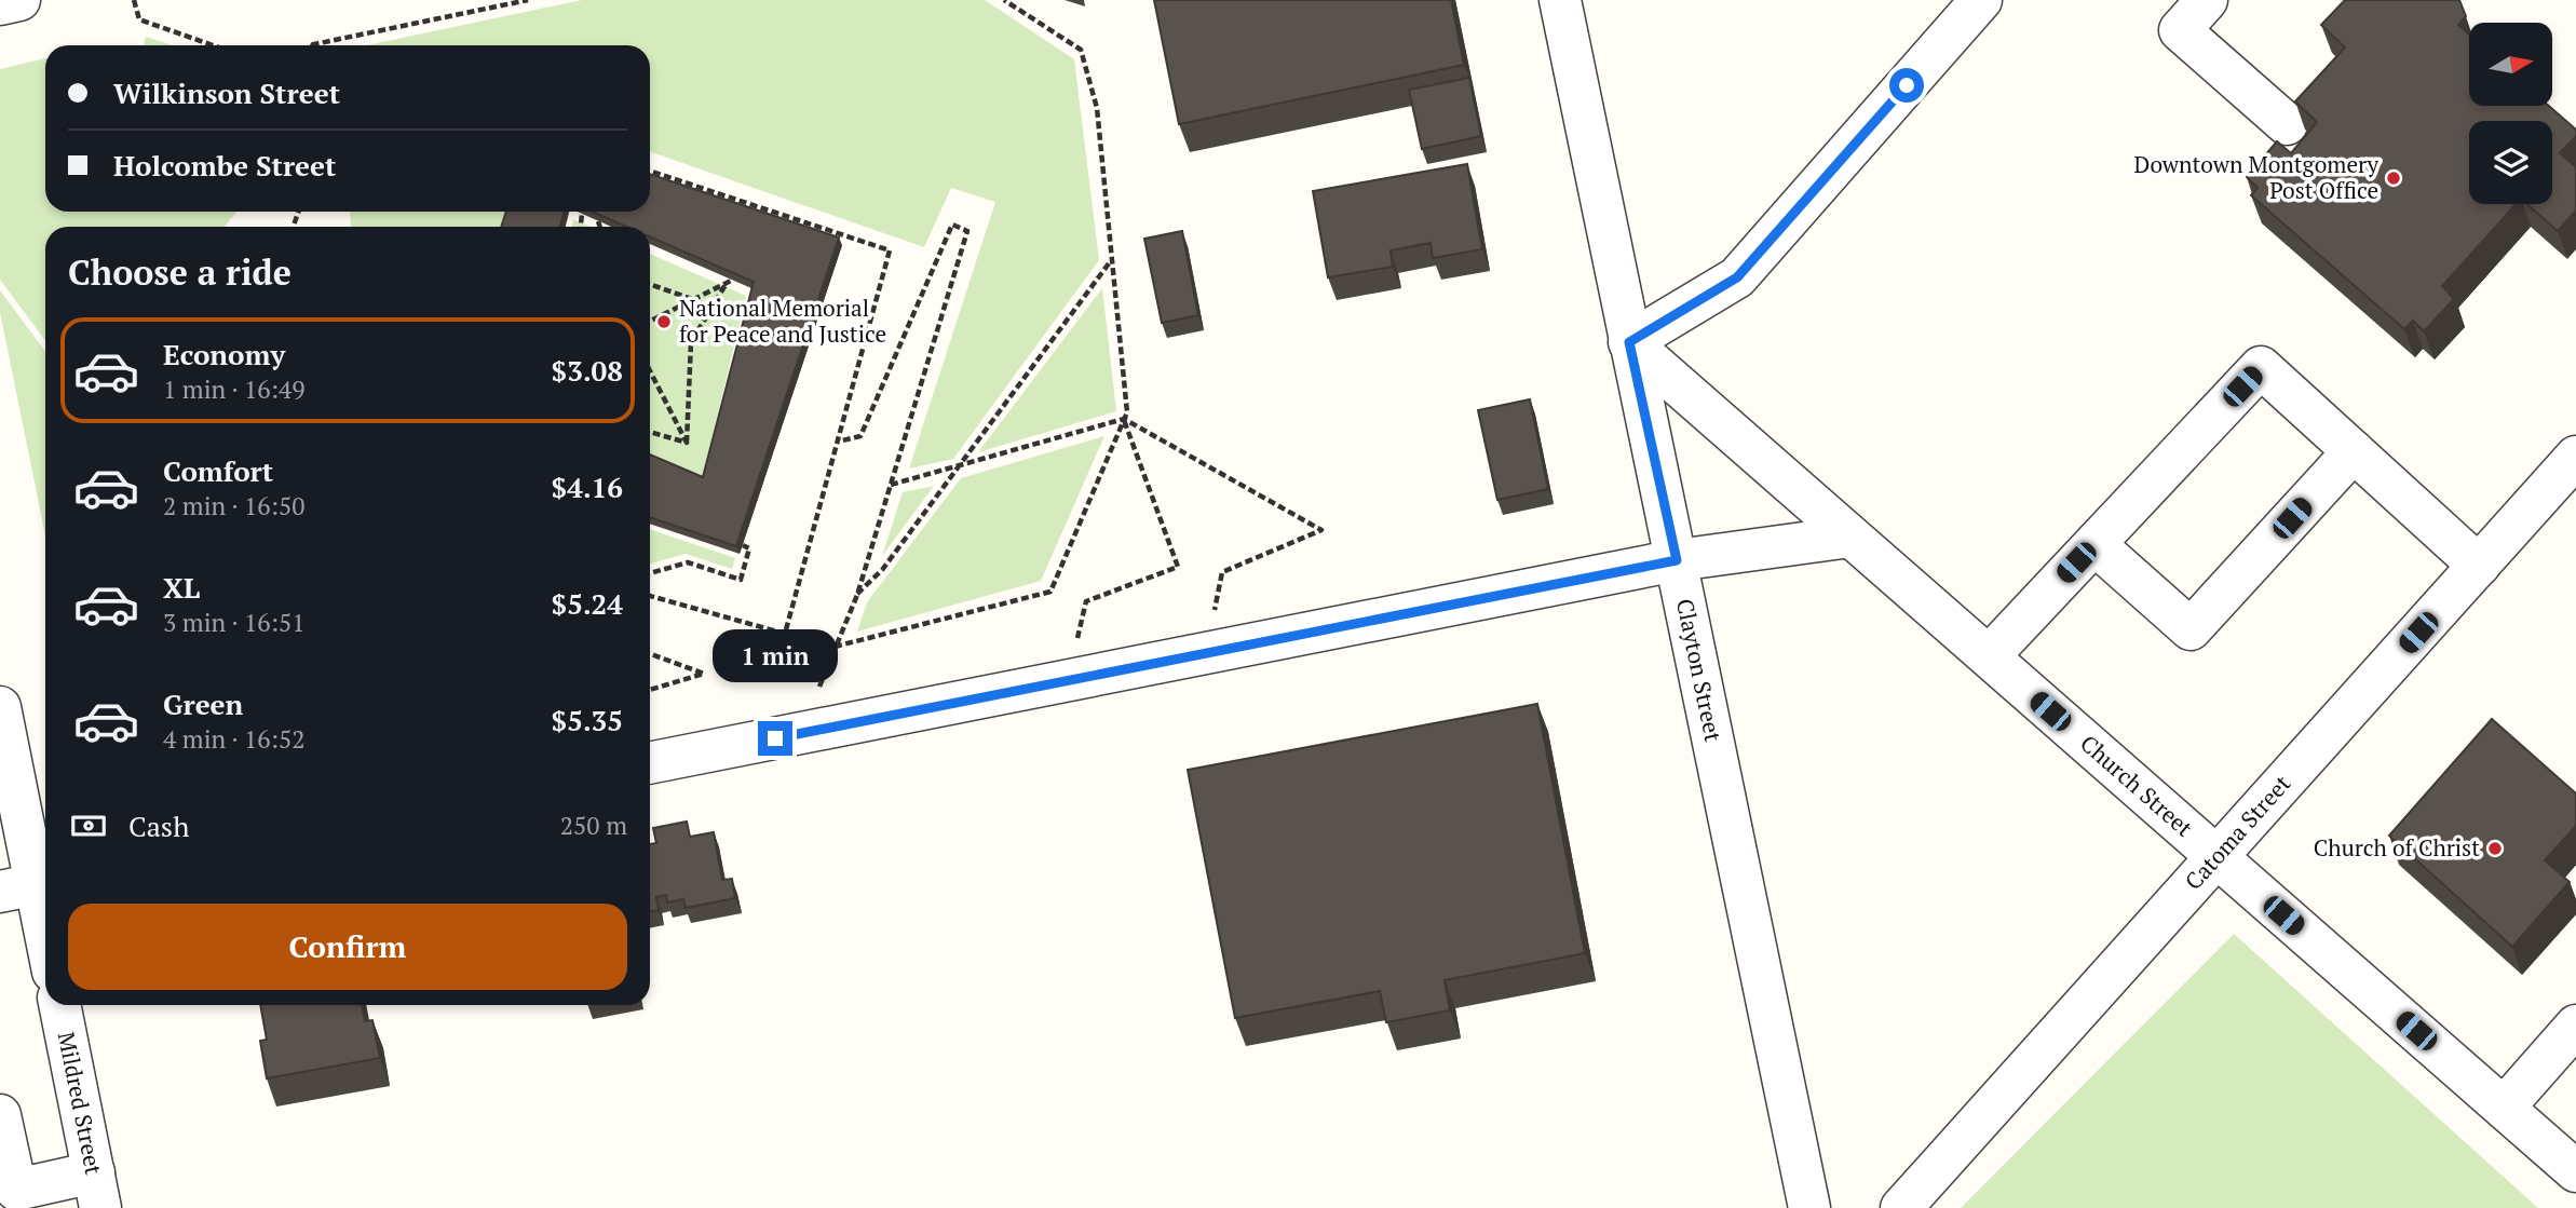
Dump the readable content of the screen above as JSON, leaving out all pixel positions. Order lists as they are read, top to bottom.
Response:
{
  "streets": {
    "street": [
      "Clayton Street",
      "Church Street",
      "Catoma Street",
      "Mildred Street"
    ]
  },
  "crossings": [
    ["Clayton Street", "Church Street"],
    ["Church Street", "Catoma Street"]
  ],
  "places": ["Downtown Montgomery Post Office", "National Memorial for Peace and Justice", "Church of Christ"],
  "north": "right",
  "page": {
    "banner": ["Wilkinson Street", "Holcombe Street"],
    "heading": "Choose a ride",
    "list": [
      {
        "name": "Economy",
        "note": "1 min · 16:49",
        "value": "$3.08"
      },
      {
        "name": "Comfort",
        "note": "2 min · 16:50",
        "value": "$4.16"
      },
      {
        "name": "XL",
        "note": "3 min · 16:51",
        "value": "$5.24"
      },
      {
        "name": "Green",
        "note": "4 min · 16:52",
        "value": "$5.35"
      }
    ],
    "bubble": "1 min",
    "pay": ["Cash", "250 m"],
    "buttons": "Confirm"
  }
}
